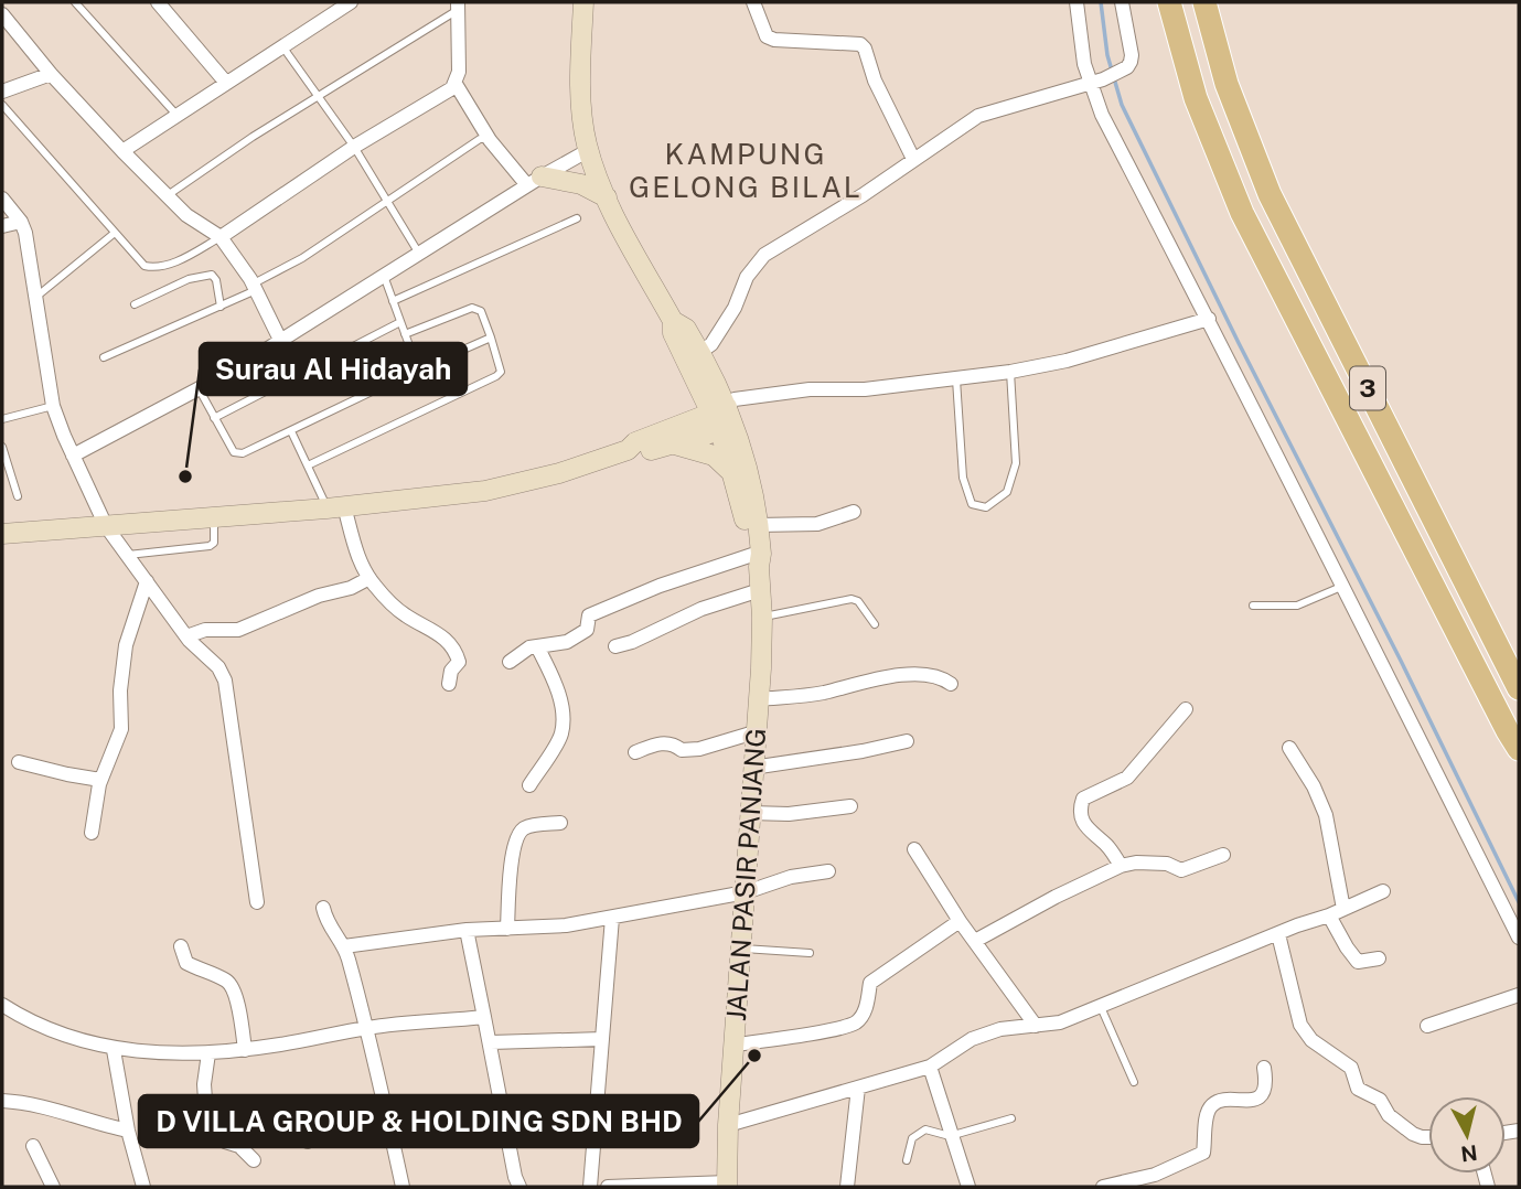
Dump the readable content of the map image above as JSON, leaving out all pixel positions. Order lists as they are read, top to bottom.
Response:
{
  "streets": {
    "main road": ["3", "JALAN PASIR PANJANG"]
  },
  "districts": ["KAMPUNG GELONG BILAL"],
  "places": ["Surau Al Hidayah", "D VILLA GROUP & HOLDING SDN BHD"],
  "north": "bottom"
}
